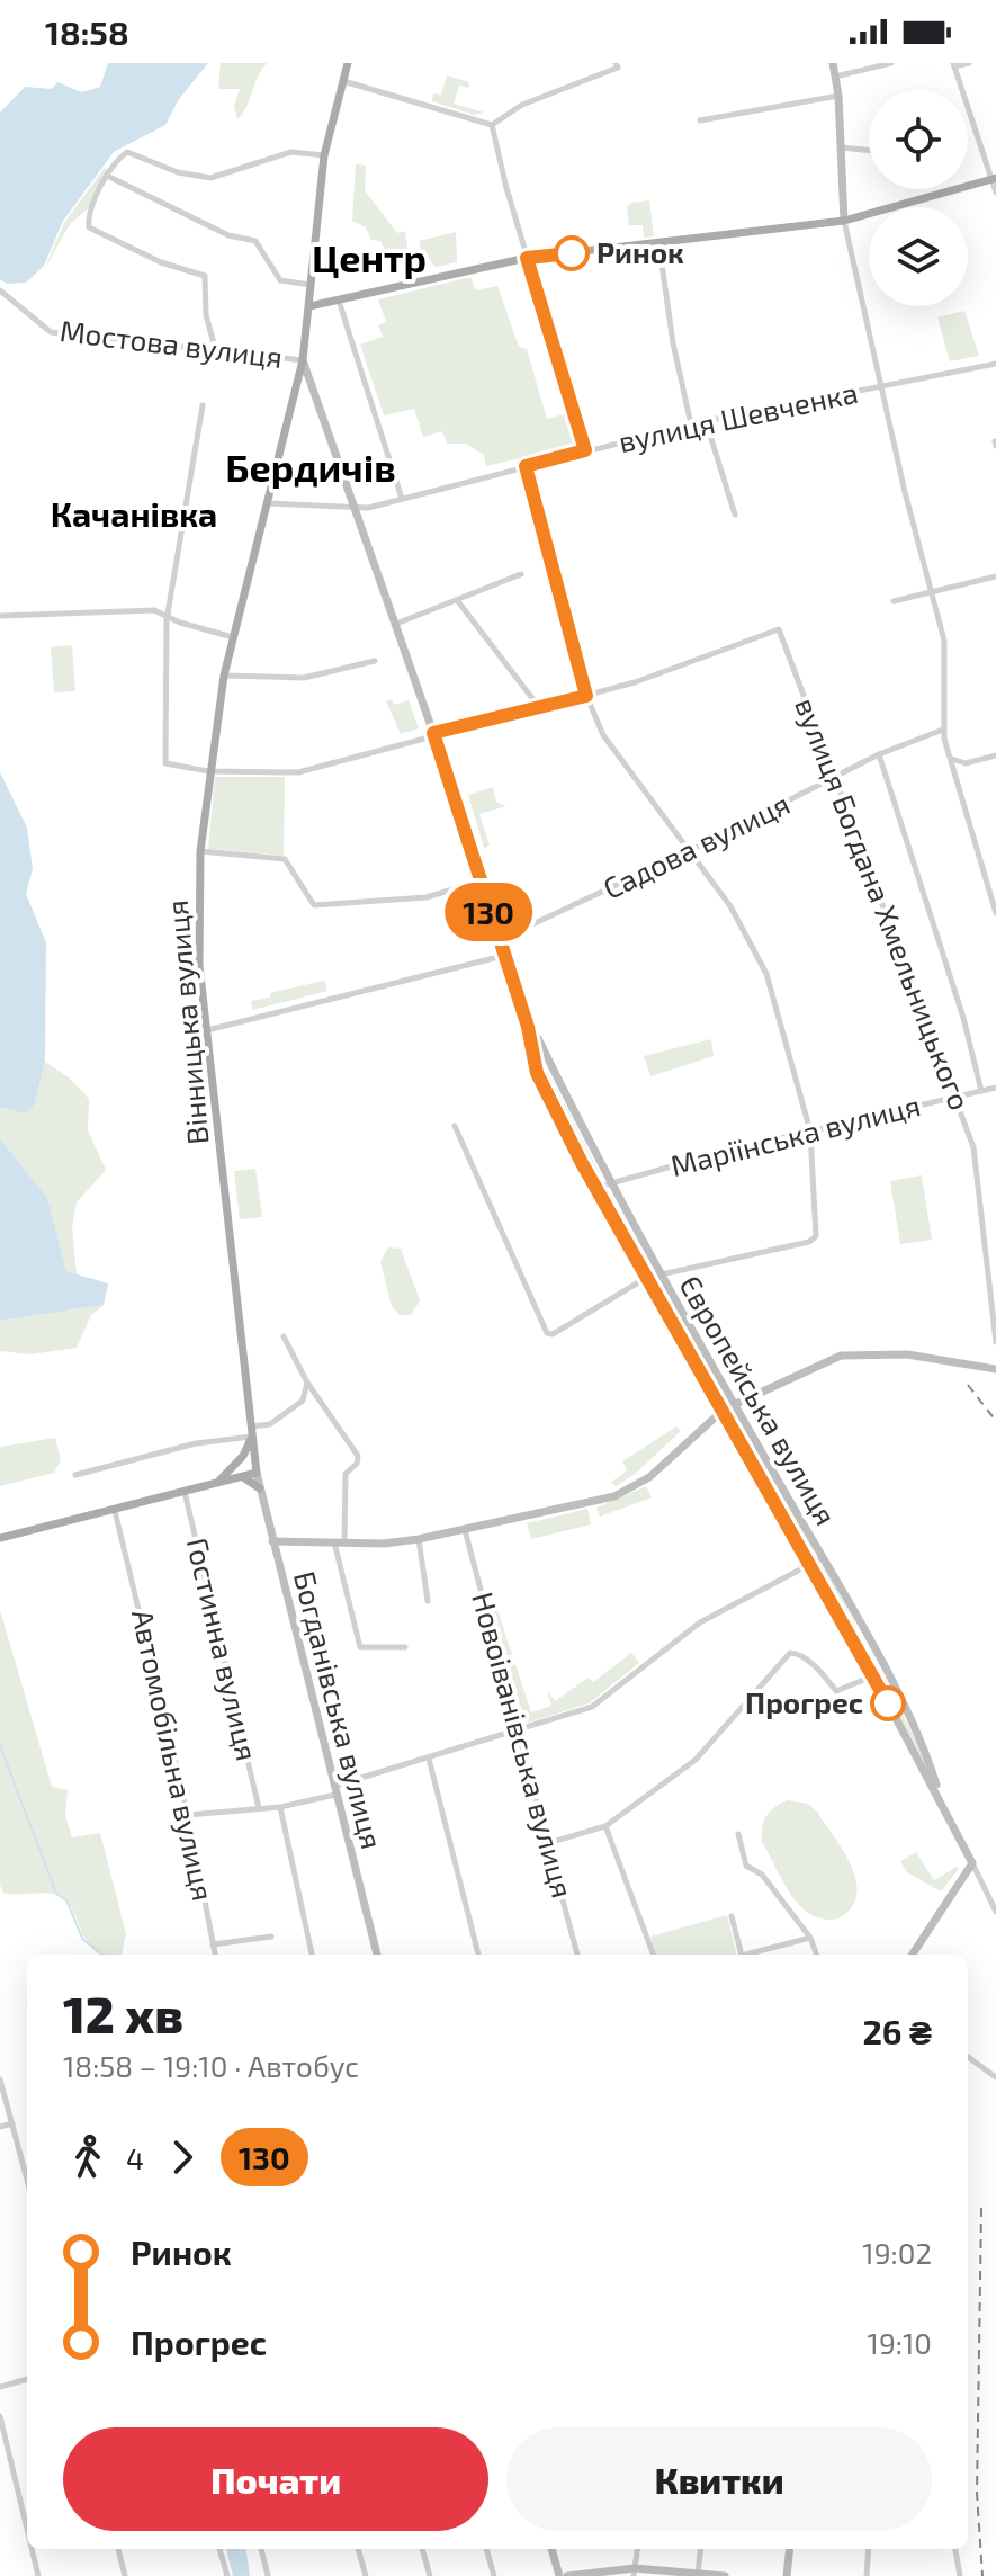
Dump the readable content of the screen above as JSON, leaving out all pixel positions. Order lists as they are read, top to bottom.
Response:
{
  "streets": {
    "main road": ["Вінницька вулиця"],
    "street": [
      "Мостова вулиця",
      "вулиця Шевченка",
      "Садова вулиця",
      "вулиця Богдана Хмельницького",
      "Маріїнська вулиця",
      "Європейська вулиця",
      "Гостинна вулиця",
      "Богданівська вулиця",
      "Новоіванівська вулиця",
      "Автомобільна вулиця"
    ]
  },
  "crossings": [
    ["Мостова вулиця", "Вінницька вулиця"],
    ["Мостова вулиця", "Європейська вулиця"],
    ["вулиця Шевченка", "Вінницька вулиця"],
    ["вулиця Шевченка", "Європейська вулиця"],
    ["Садова вулиця", "вулиця Богдана Хмельницького"],
    ["Садова вулиця", "Європейська вулиця"],
    ["вулиця Богдана Хмельницького", "Маріїнська вулиця"],
    ["Вінницька вулиця", "Європейська вулиця"],
    ["Вінницька вулиця", "Богданівська вулиця"],
    ["Маріїнська вулиця", "Європейська вулиця"]
  ],
  "districts": ["Центр", "Бердичів", "Качанівка"],
  "places": ["Ринок", "Прогрес"],
  "lines": ["bus line 130"],
  "page": {
    "status": "18:58",
    "on_map": "130",
    "heading": ["12 хв", "18:58 – 19:10 · Автобус", "26 ₴"],
    "legs": ["4", "130"],
    "list": [
      {
        "name": "Ринок",
        "value": "19:02"
      },
      {
        "name": "Прогрес",
        "value": "19:10"
      }
    ],
    "buttons": ["Почати", "Квитки"]
  }
}
